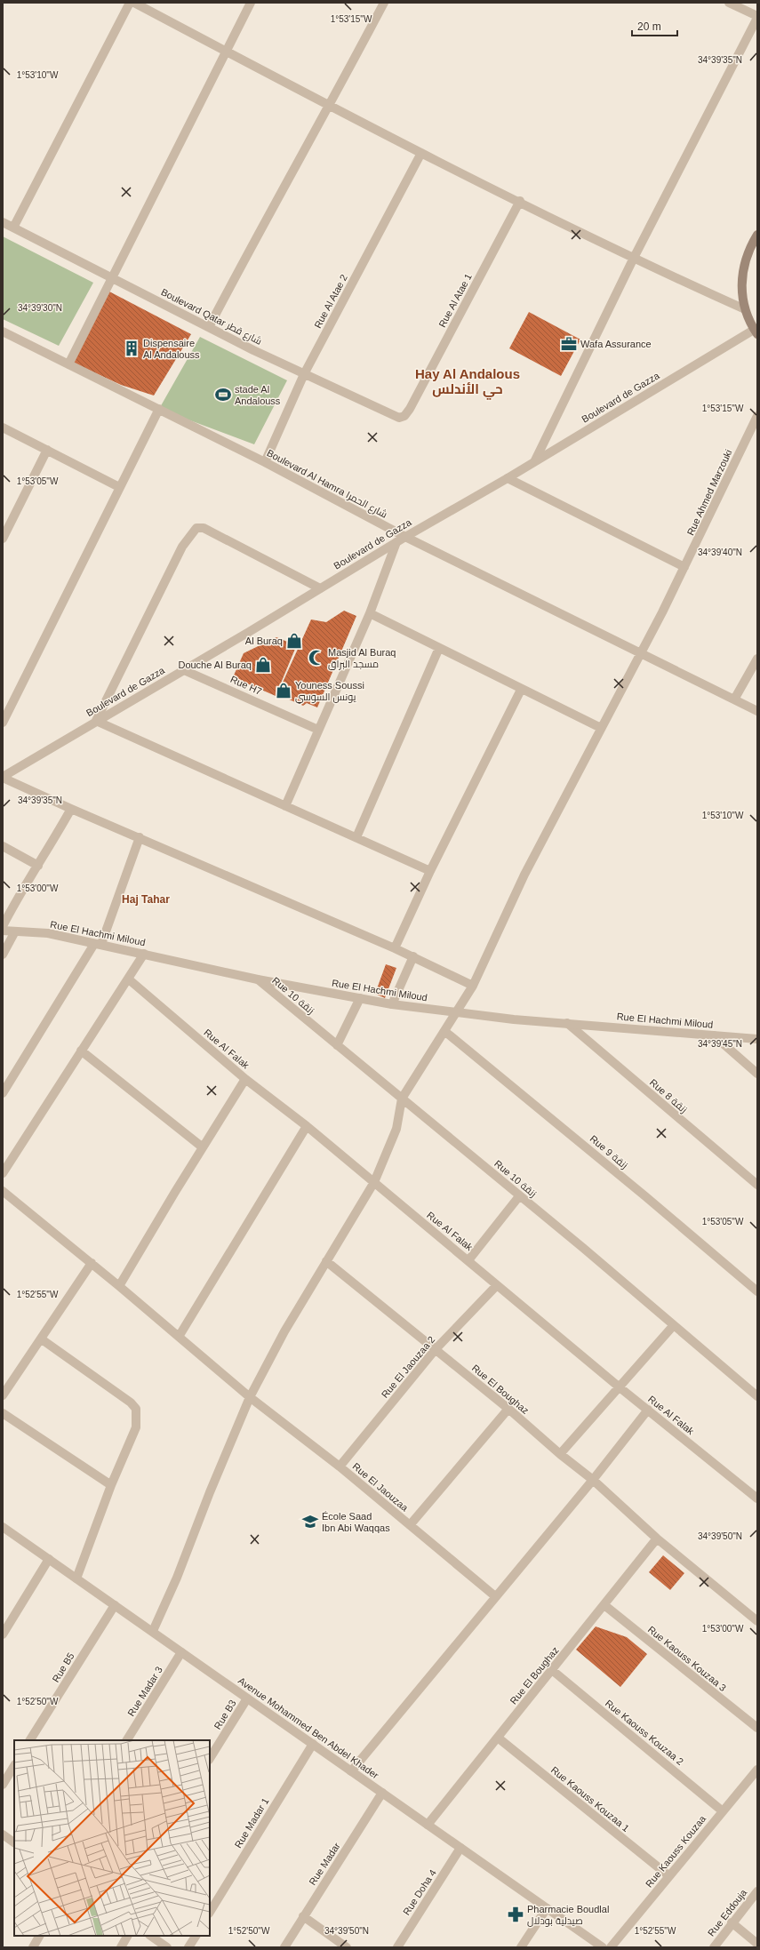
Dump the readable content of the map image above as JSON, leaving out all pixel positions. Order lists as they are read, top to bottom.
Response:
{
  "streets": {
    "street": [
      "Rue Al Atae 1",
      "Rue Al Atae 2",
      "Boulevard Qatar شارع قطر",
      "Boulevard de Gazza",
      "Boulevard Al Hamra شارع الحمرا",
      "Rue Ahmed Marzouki",
      "Rue H7",
      "Rue El Hachmi Miloud",
      "Rue 10 زنقة",
      "Rue Al Falak",
      "Rue 8 زنقة",
      "Rue 9 زنقة",
      "Rue El Jaouzaa 2",
      "Rue El Boughaz",
      "Rue El Jaouzaa",
      "Rue Kaouss Kouzaa 3",
      "Rue B5",
      "Rue Madar 3",
      "Rue B3",
      "Avenue Mohammed Ben Abdel Khader",
      "Rue Kaouss Kouzaa 2",
      "Rue Kaouss Kouzaa 1",
      "Rue Madar 1",
      "Rue Kaouss Kouzaa",
      "Rue Madar",
      "Rue Doha 4",
      "Rue Eddouja"
    ]
  },
  "crossings": [
    ["Rue Al Atae 1", "Boulevard Qatar شارع قطر"],
    ["Rue Al Atae 2", "Boulevard Qatar شارع قطر"],
    ["Rue Al Atae 2", "Boulevard Al Hamra شارع الحمرا"],
    ["Boulevard de Gazza", "Boulevard Al Hamra شارع الحمرا"],
    ["Boulevard de Gazza", "Rue H7"],
    ["Boulevard Al Hamra شارع الحمرا", "Rue Ahmed Marzouki"],
    ["Rue Ahmed Marzouki", "Rue El Hachmi Miloud"],
    ["Rue Ahmed Marzouki", "Rue 10 زنقة"],
    ["Rue Ahmed Marzouki", "Rue 9 زنقة"],
    ["Rue El Hachmi Miloud", "Rue 10 زنقة"],
    ["Rue El Hachmi Miloud", "Rue 8 زنقة"],
    ["Rue Al Falak", "Rue El Jaouzaa 2"],
    ["Rue El Jaouzaa 2", "Rue El Boughaz"],
    ["Rue El Jaouzaa 2", "Rue El Jaouzaa"],
    ["Rue El Boughaz", "Rue Kaouss Kouzaa 3"],
    ["Rue El Boughaz", "Avenue Mohammed Ben Abdel Khader"],
    ["Rue El Boughaz", "Rue Kaouss Kouzaa 2"],
    ["Rue El Boughaz", "Rue Kaouss Kouzaa 1"],
    ["Rue B5", "Avenue Mohammed Ben Abdel Khader"],
    ["Rue Madar 3", "Avenue Mohammed Ben Abdel Khader"],
    ["Rue B3", "Avenue Mohammed Ben Abdel Khader"],
    ["Avenue Mohammed Ben Abdel Khader", "Rue Madar 1"],
    ["Avenue Mohammed Ben Abdel Khader", "Rue Madar"],
    ["Avenue Mohammed Ben Abdel Khader", "Rue Doha 4"],
    ["Rue Kaouss Kouzaa 2", "Rue Kaouss Kouzaa"],
    ["Rue Kaouss Kouzaa 1", "Rue Kaouss Kouzaa"]
  ],
  "districts": ["Hay Al Andalous حي الأندلس", "Haj Tahar"],
  "places": {
    "office": ["Wafa Assurance"],
    "building": ["Dispensaire Al Andalouss"],
    "sports": ["stade Al Andalouss"],
    "shop": ["Al Buraq", "Douche Al Buraq", "Youness Soussi يونس السوسي"],
    "mosque": ["Masjid Al Buraq مسجد البراق"],
    "school or university": ["École Saad Ibn Abi Waqqas"],
    "pharmacy": ["Pharmacie Boudlal صيدلية بودلال"]
  },
  "scale_bar": "20 m",
  "coordinates": [
    "1°53'15\"W",
    "34°39'35\"N",
    "1°53'10\"W",
    "34°39'30\"N",
    "1°53'05\"W",
    "34°39'40\"N",
    "1°53'00\"W",
    "34°39'45\"N",
    "1°52'55\"W",
    "34°39'50\"N",
    "1°52'50\"W"
  ]
}
